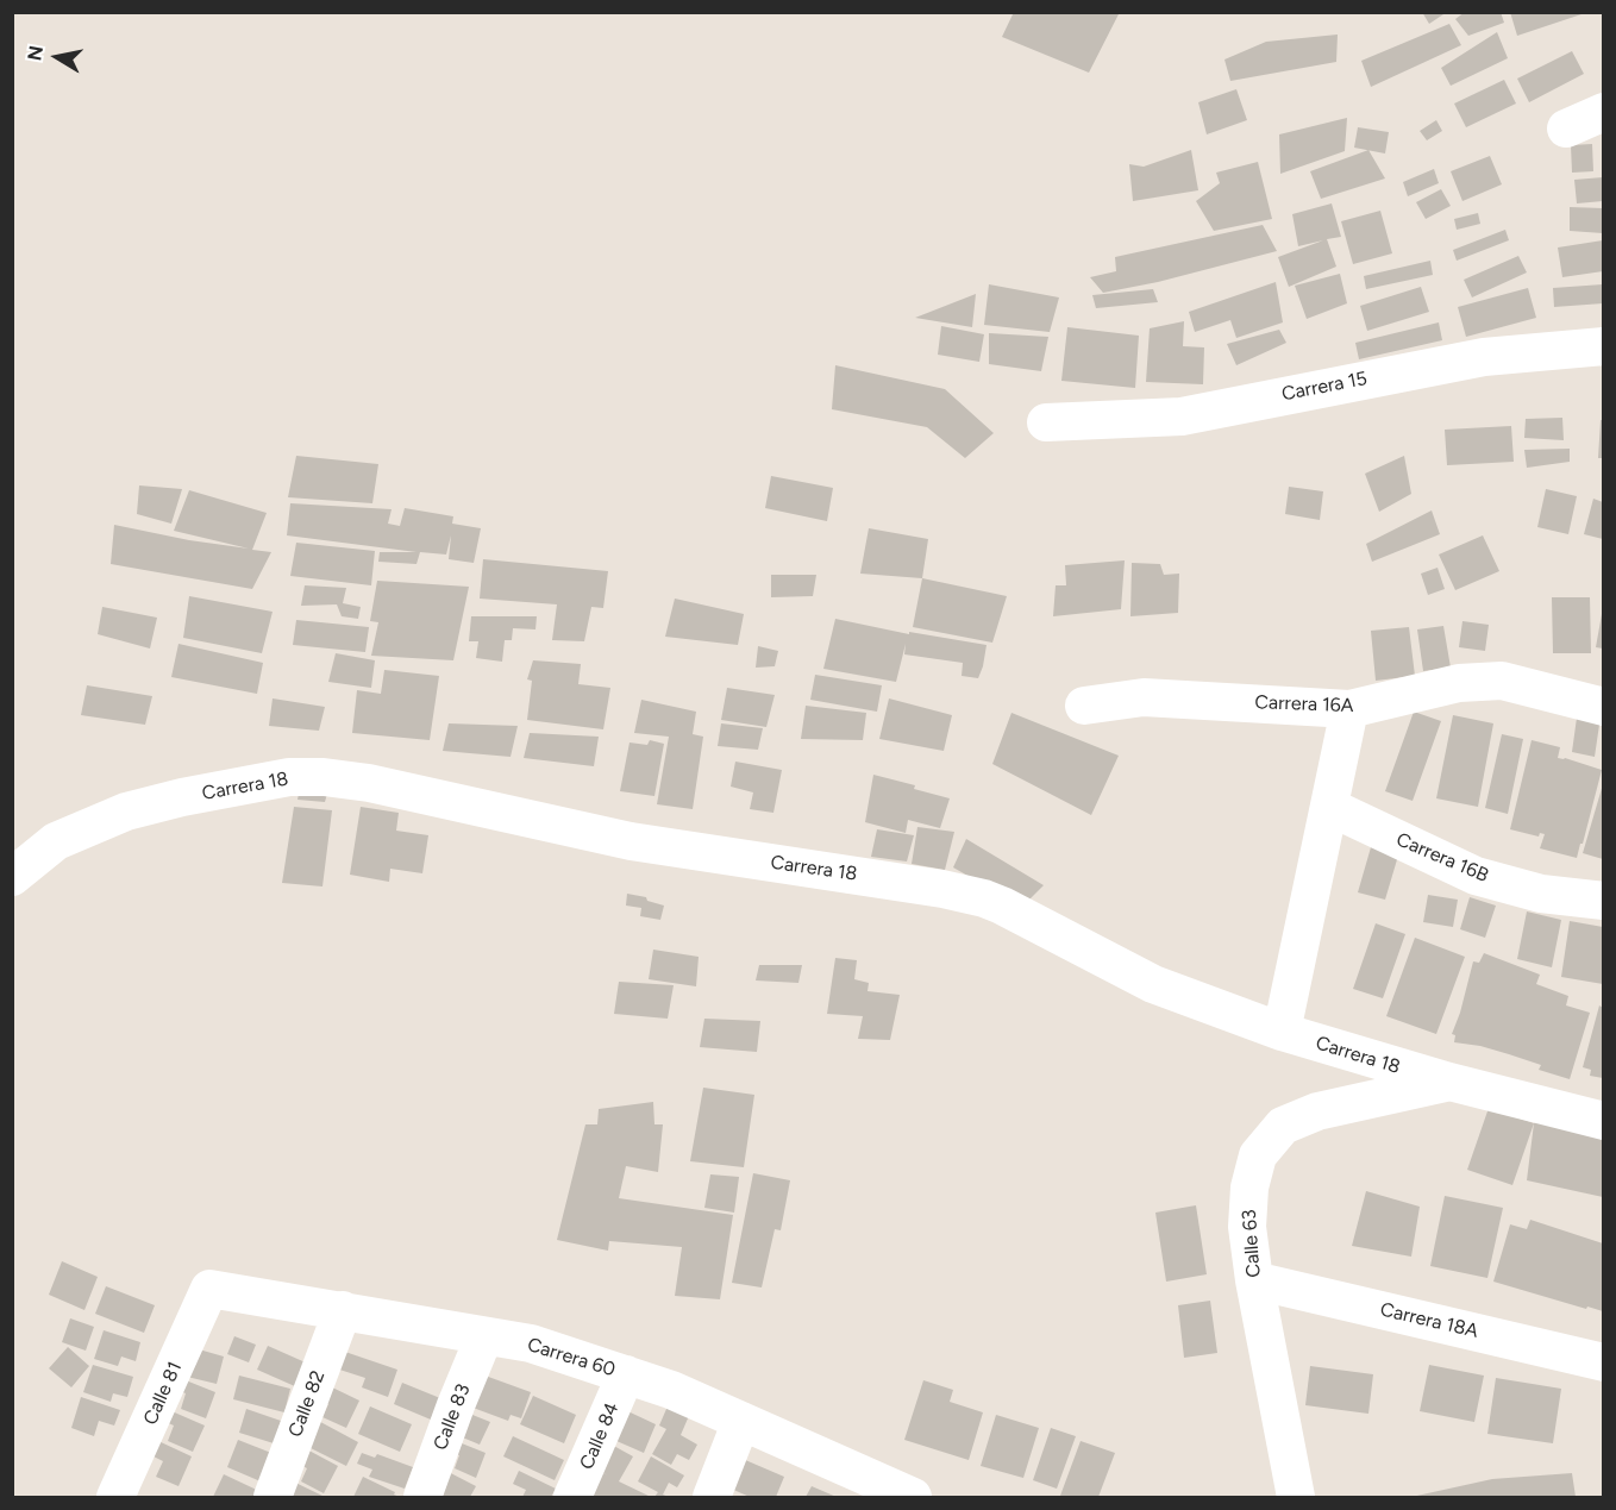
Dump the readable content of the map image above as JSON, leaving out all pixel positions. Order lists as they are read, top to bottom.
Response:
{
  "streets": {
    "street": [
      "Carrera 15",
      "Carrera 16A",
      "Carrera 18",
      "Carrera 16B",
      "Calle 63",
      "Carrera 18A",
      "Carrera 60",
      "Calle 81",
      "Calle 82",
      "Calle 83",
      "Calle 84"
    ]
  },
  "crossings": [
    ["Carrera 18", "Calle 63"],
    ["Calle 63", "Carrera 18A"],
    ["Carrera 60", "Calle 81"],
    ["Carrera 60", "Calle 82"],
    ["Carrera 60", "Calle 83"],
    ["Carrera 60", "Calle 84"]
  ],
  "north": "left"
}
